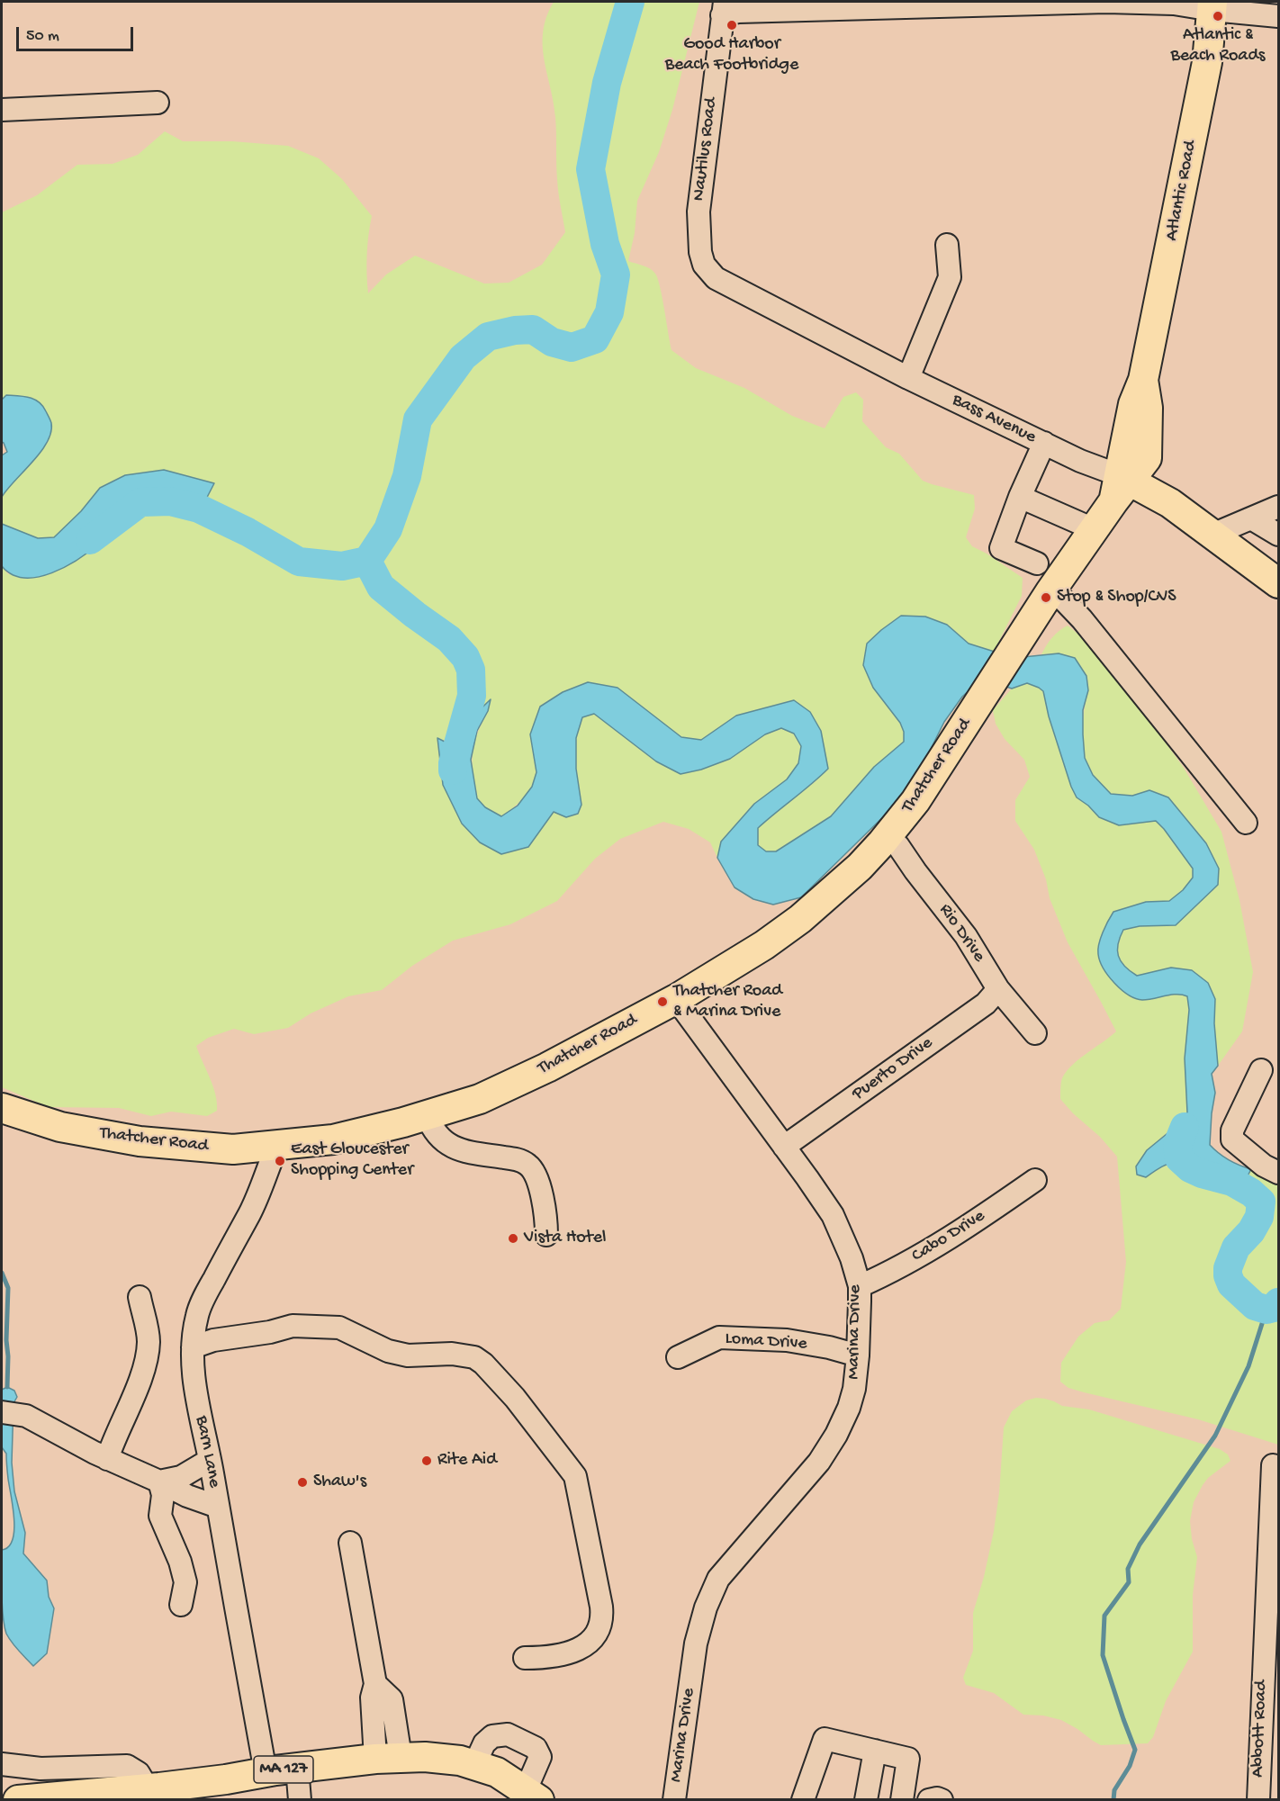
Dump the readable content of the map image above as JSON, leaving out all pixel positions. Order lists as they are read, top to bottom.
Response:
{
  "streets": {
    "main road": [
      "Atlantic Road",
      "Bass Avenue",
      "Thatcher Road",
      "MA 127"
    ],
    "street": [
      "Nautilus Road",
      "Rio Drive",
      "Puerto Drive",
      "Cabo Drive",
      "Marina Drive",
      "Loma Drive",
      "Barn Lane",
      "Abbott Road"
    ]
  },
  "crossings": [
    ["Nautilus Road", "Bass Avenue"],
    ["Atlantic Road", "Bass Avenue"],
    ["Atlantic Road", "Thatcher Road"],
    ["Bass Avenue", "Thatcher Road"],
    ["Thatcher Road", "Rio Drive"],
    ["Thatcher Road", "Marina Drive"],
    ["Thatcher Road", "Barn Lane"],
    ["Rio Drive", "Puerto Drive"],
    ["Puerto Drive", "Marina Drive"],
    ["Cabo Drive", "Marina Drive"],
    ["Marina Drive", "Loma Drive"],
    ["Barn Lane", "MA 127"]
  ],
  "places": [
    "Atlantic & Beach Roads",
    "Good Harbor Beach Footbridge",
    "Stop & Shop/CVS",
    "Thatcher Road & Marina Drive",
    "East Gloucester Shopping Center",
    "Vista Hotel",
    "Rite Aid",
    "Shaw's"
  ],
  "scale_bar": "50 m"
}
